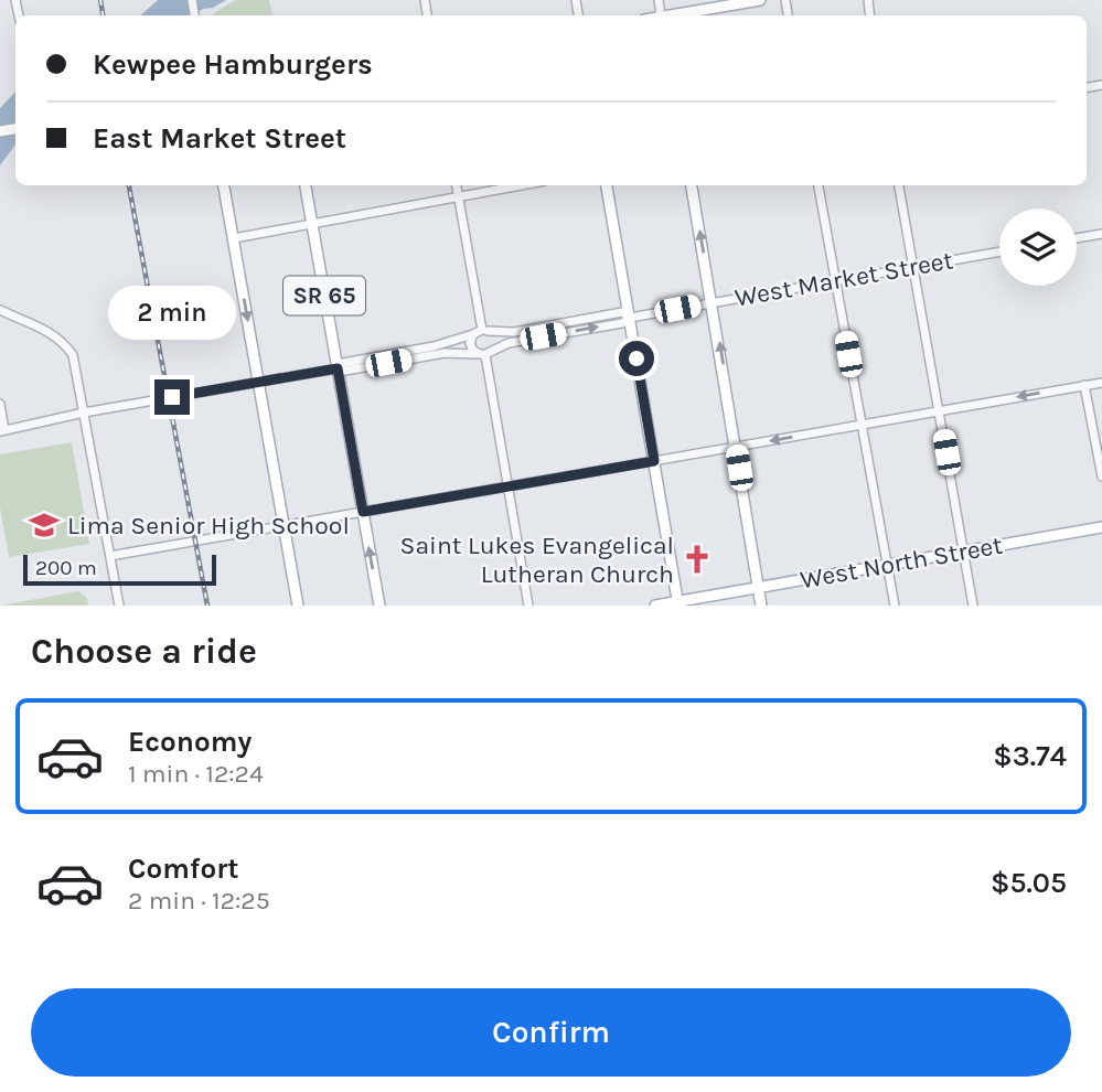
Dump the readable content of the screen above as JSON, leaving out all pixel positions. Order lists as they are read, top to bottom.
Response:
{
  "streets": {
    "main road": ["SR 65", "West North Street"],
    "street": ["West Market Street"]
  },
  "crossings": [
    ["West Market Street", "SR 65"]
  ],
  "places": {
    "school or university": ["Lima Senior High School"],
    "church": ["Saint Lukes Evangelical Lutheran Church"]
  },
  "scale_bar": "200 m",
  "page": {
    "banner": ["Kewpee Hamburgers", "East Market Street"],
    "bubble": "2 min",
    "scale": "200 m",
    "heading": "Choose a ride",
    "list": [
      {
        "name": "Economy",
        "note": "1 min · 12:24",
        "value": "$3.74"
      },
      {
        "name": "Comfort",
        "note": "2 min · 12:25",
        "value": "$5.05"
      }
    ],
    "buttons": "Confirm"
  }
}
